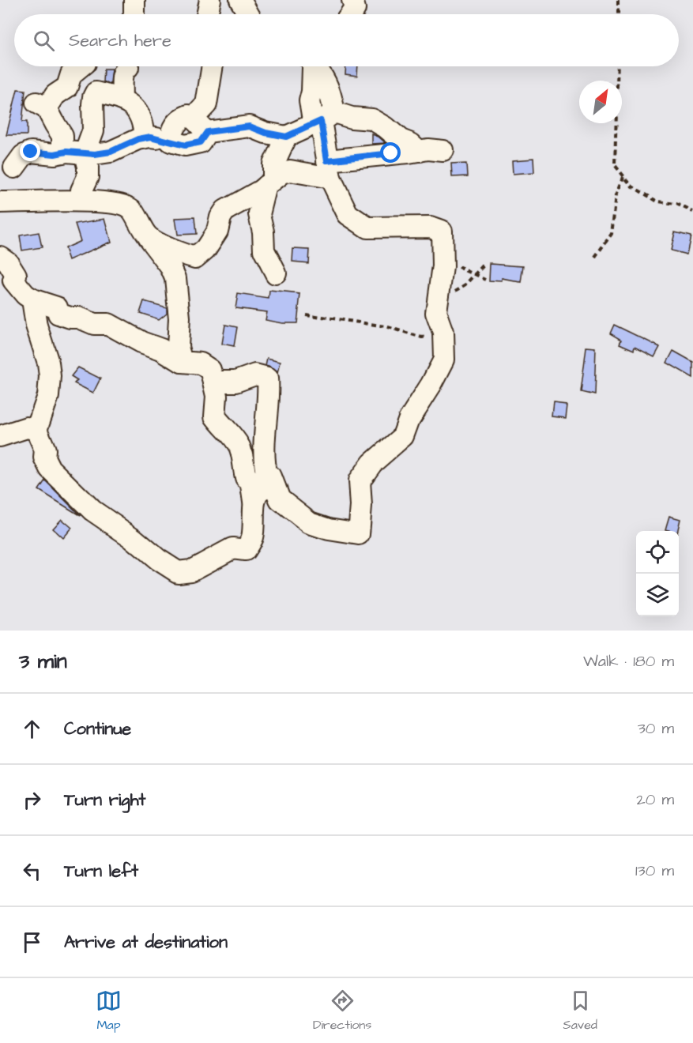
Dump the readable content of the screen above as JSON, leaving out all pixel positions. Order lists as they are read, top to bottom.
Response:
{
  "north": "top right",
  "page": {
    "search": "Search here",
    "heading": ["3 min", "Walk · 180 m"],
    "list": [
      ["Continue", "30 m"],
      ["Turn right", "20 m"],
      ["Turn left", "130 m"],
      "Arrive at destination"
    ],
    "nav": ["Map", "Directions", "Saved"]
  }
}
